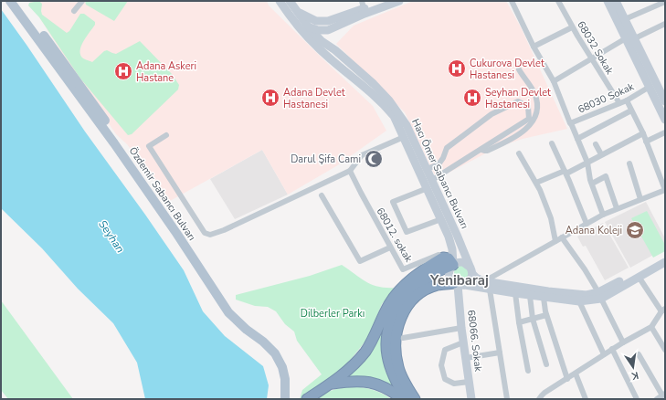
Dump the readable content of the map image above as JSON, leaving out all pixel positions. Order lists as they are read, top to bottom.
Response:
{
  "streets": {
    "main road": ["Hacı Ömer Sabancı Bulvarı", "Özdemir Sabancı Bulvarı", "68066. Sokak"],
    "street": ["68032 Sokak", "68030 Sokak", "68012. sokak"]
  },
  "crossings": [
    ["68032 Sokak", "68030 Sokak"],
    ["Hacı Ömer Sabancı Bulvarı", "68066. Sokak"]
  ],
  "districts": ["Yenibaraj"],
  "water": ["Seyhan"],
  "parks": ["Dilberler Parkı"],
  "places": {
    "hospital": [
      "Cukurova Devlet Hastanesi",
      "Adana Askeri Hastane",
      "Adana Devlet Hastanesi",
      "Seyhan Devlet Hastanesi"
    ],
    "mosque": ["Darul Şifa Cami"],
    "school or university": ["Adana Koleji"]
  },
  "north": "bottom"
}
